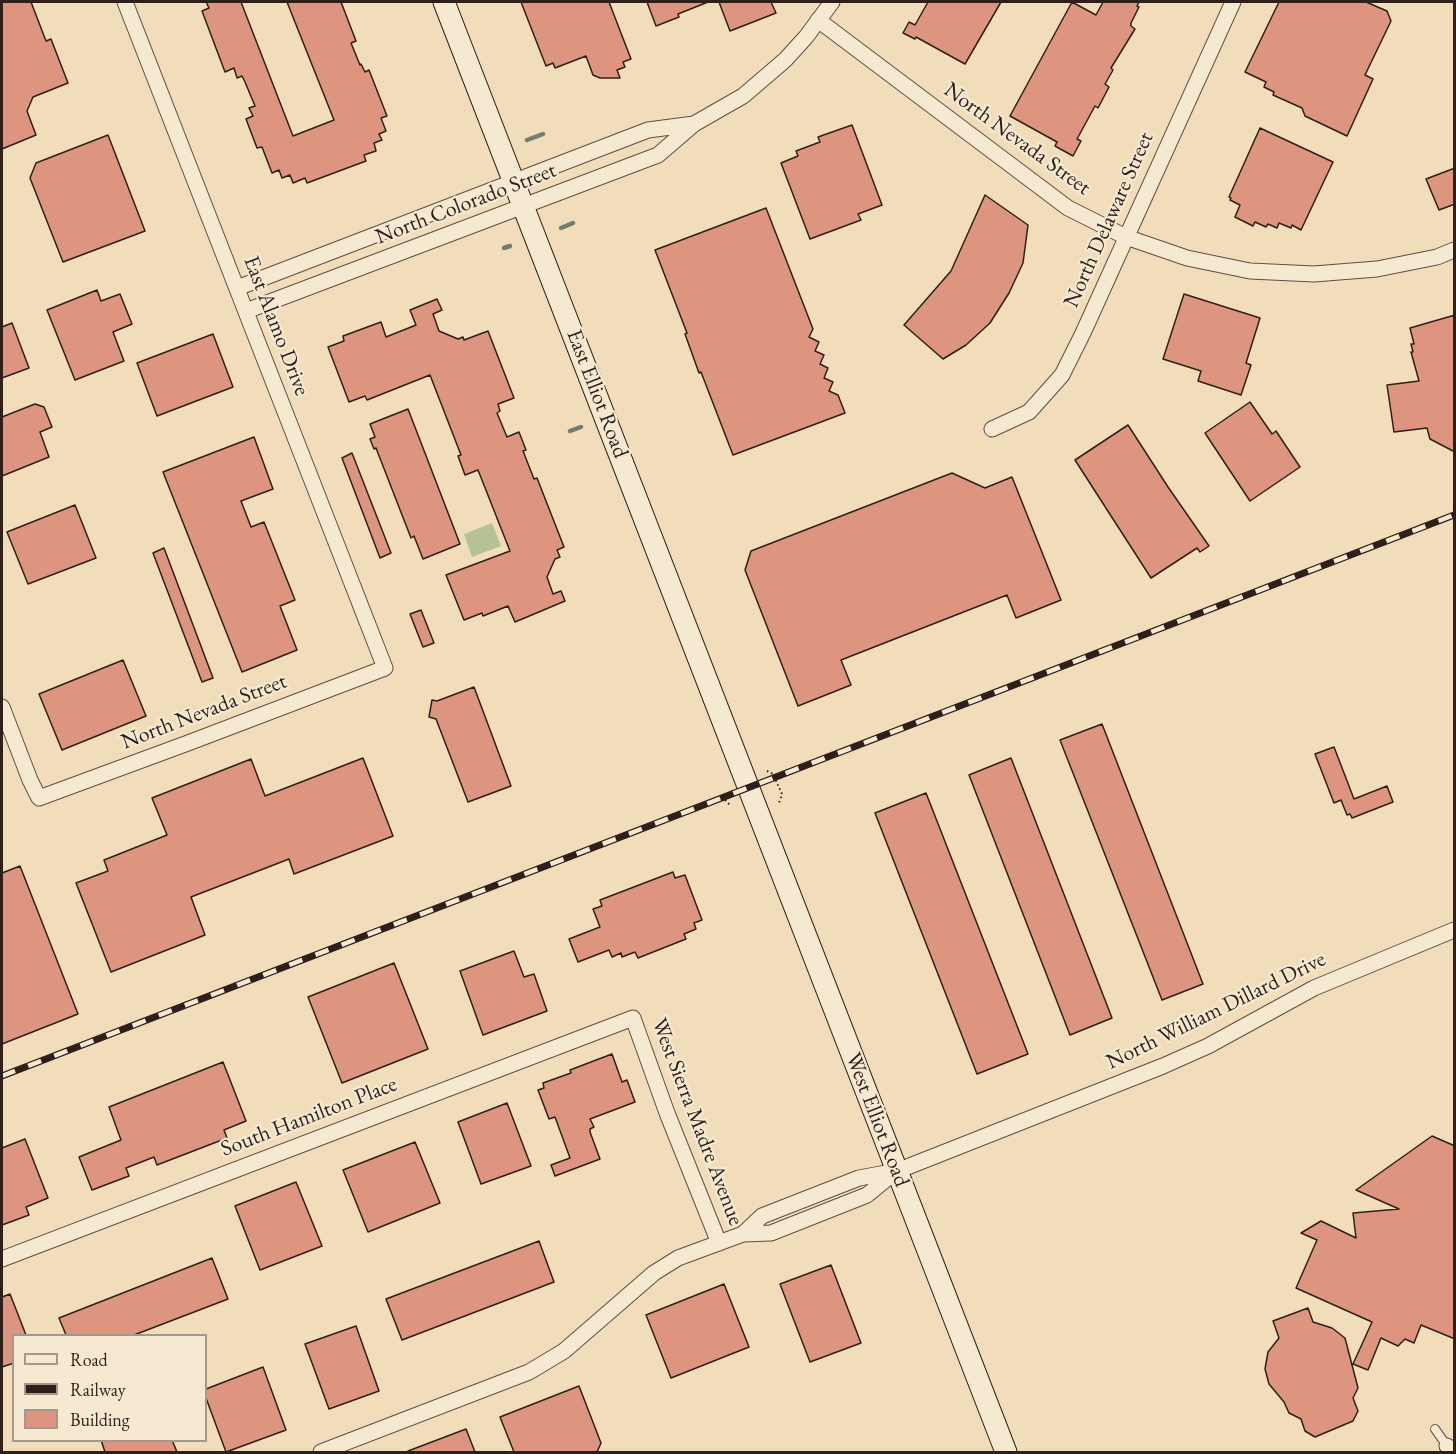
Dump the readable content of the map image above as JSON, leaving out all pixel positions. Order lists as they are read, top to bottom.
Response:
{
  "streets": {
    "main road": ["East Elliot Road", "West Elliot Road"],
    "street": [
      "North Nevada Street",
      "North Colorado Street",
      "North Delaware Street",
      "East Alamo Drive",
      "North William Dillard Drive",
      "South Hamilton Place",
      "West Sierra Madre Avenue"
    ]
  },
  "crossings": [
    ["North Nevada Street", "North Colorado Street"],
    ["North Nevada Street", "North Delaware Street"],
    ["North Nevada Street", "East Alamo Drive"],
    ["North Colorado Street", "East Alamo Drive"],
    ["North Colorado Street", "East Elliot Road"],
    ["East Elliot Road", "West Elliot Road"],
    ["North William Dillard Drive", "West Elliot Road"],
    ["North William Dillard Drive", "West Sierra Madre Avenue"],
    ["South Hamilton Place", "West Sierra Madre Avenue"]
  ],
  "legend": ["Road", "Railway", "Building"]
}
